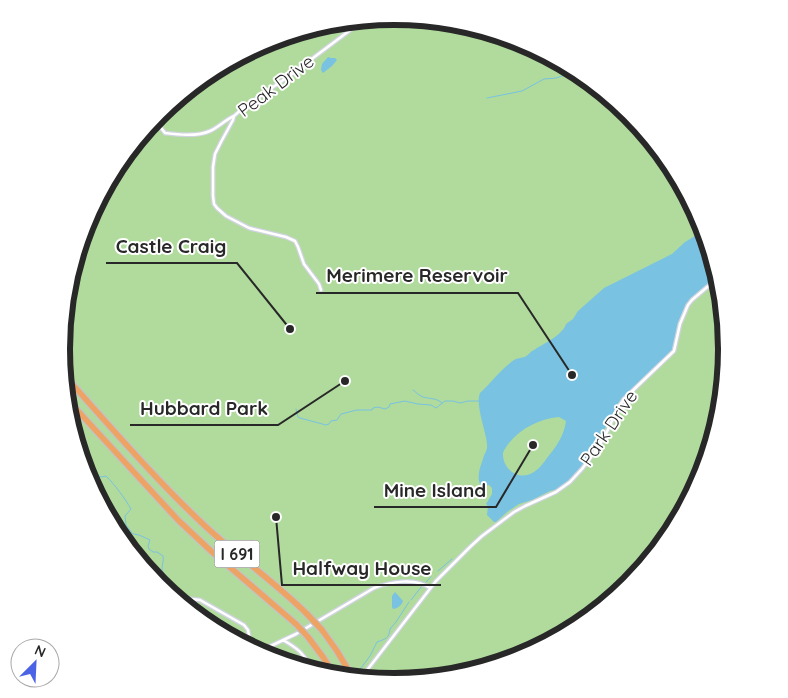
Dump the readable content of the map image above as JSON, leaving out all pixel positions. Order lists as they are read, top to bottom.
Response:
{
  "streets": {
    "highway": ["I 691"],
    "street": ["Peak Drive", "Park Drive"]
  },
  "places": [
    "Castle Craig",
    "Merimere Reservoir",
    "Hubbard Park",
    "Mine Island",
    "Halfway House"
  ],
  "north": "top right"
}
